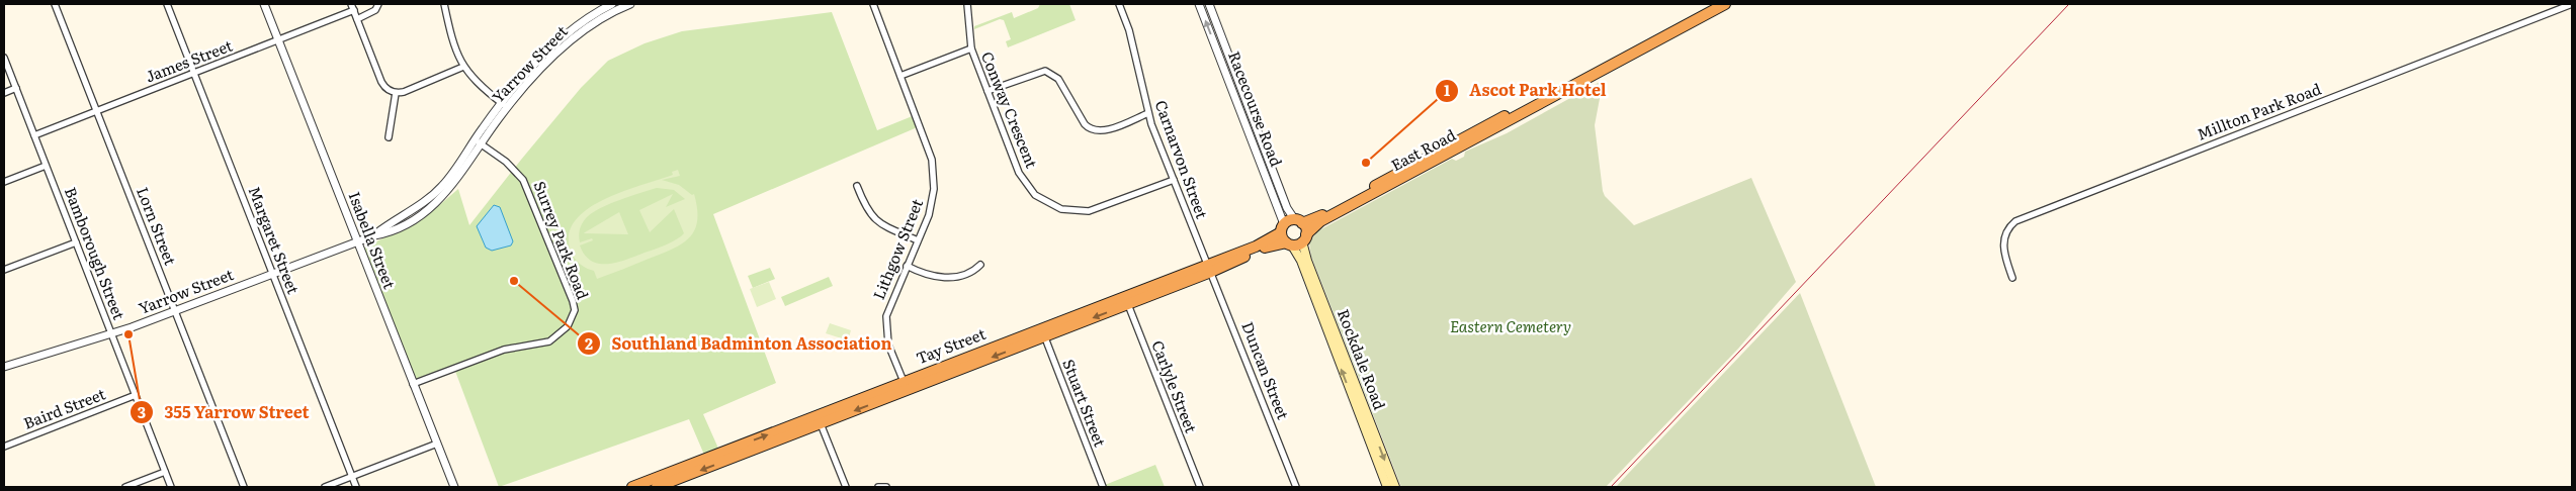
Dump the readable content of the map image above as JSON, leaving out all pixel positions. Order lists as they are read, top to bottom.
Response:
{
  "streets": {
    "highway": ["East Road", "Tay Street"],
    "main road": ["Rockdale Road"],
    "street": [
      "James Street",
      "Yarrow Street",
      "Racecourse Road",
      "Conway Crescent",
      "Millton Park Road",
      "Carnarvon Street",
      "Lorn Street",
      "Margaret Street",
      "Isabella Street",
      "Surrey Park Road",
      "Lithgow Street",
      "Bamborough Street",
      "Duncan Street",
      "Carlyle Street",
      "Stuart Street",
      "Baird Street"
    ]
  },
  "crossings": [
    ["James Street", "Lorn Street"],
    ["James Street", "Margaret Street"],
    ["James Street", "Isabella Street"],
    ["James Street", "Bamborough Street"],
    ["Yarrow Street", "Lorn Street"],
    ["Yarrow Street", "Margaret Street"],
    ["Yarrow Street", "Isabella Street"],
    ["Yarrow Street", "Surrey Park Road"],
    ["Yarrow Street", "Bamborough Street"],
    ["Racecourse Road", "East Road"],
    ["Racecourse Road", "Tay Street"],
    ["Racecourse Road", "Rockdale Road"],
    ["Conway Crescent", "Carnarvon Street"],
    ["East Road", "Tay Street"],
    ["East Road", "Rockdale Road"],
    ["Carnarvon Street", "Tay Street"],
    ["Carnarvon Street", "Duncan Street"],
    ["Isabella Street", "Surrey Park Road"],
    ["Lithgow Street", "Tay Street"],
    ["Bamborough Street", "Baird Street"],
    ["Tay Street", "Rockdale Road"],
    ["Tay Street", "Duncan Street"],
    ["Tay Street", "Carlyle Street"],
    ["Tay Street", "Stuart Street"]
  ],
  "parks": ["Eastern Cemetery"],
  "places": ["Ascot Park Hotel", "Southland Badminton Association", "355 Yarrow Street"]
}
